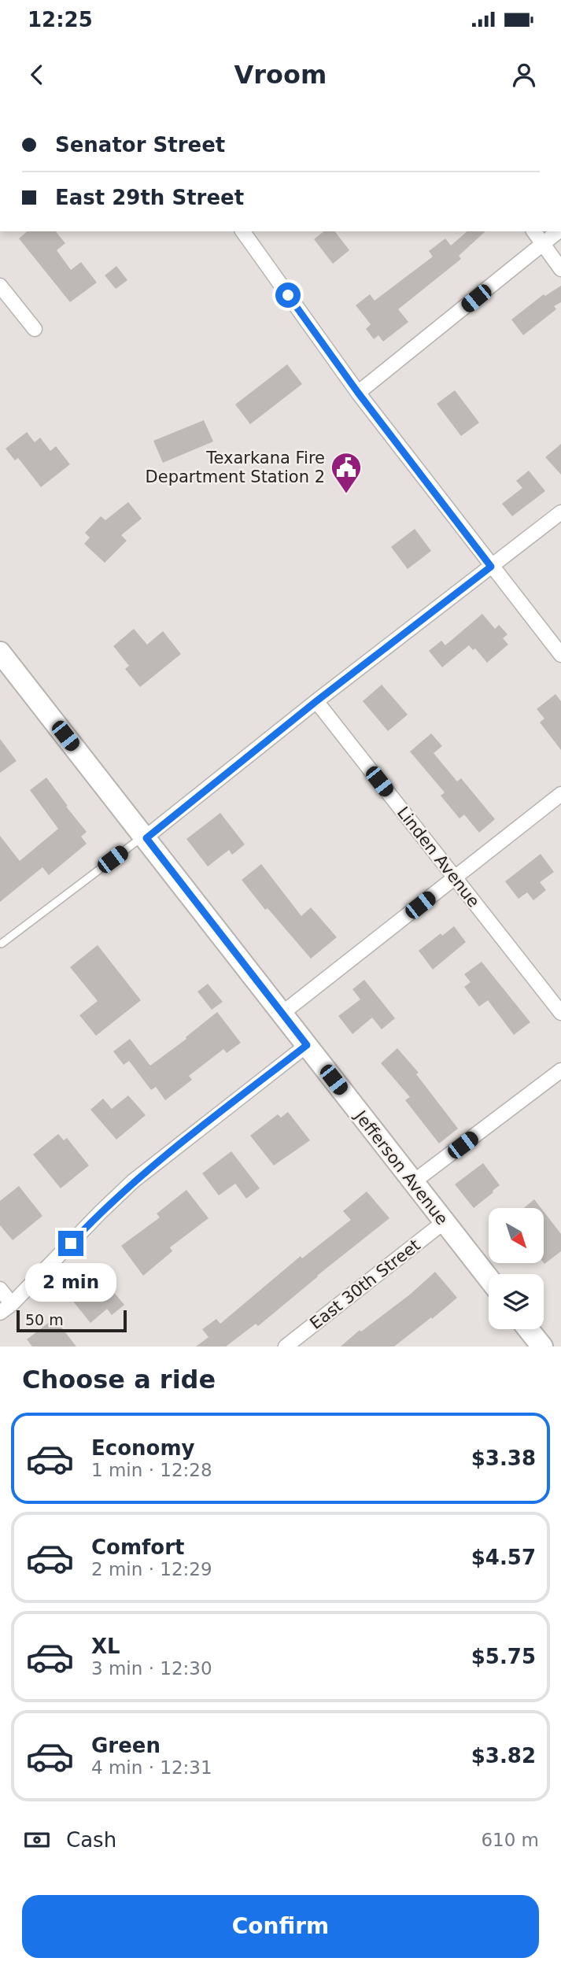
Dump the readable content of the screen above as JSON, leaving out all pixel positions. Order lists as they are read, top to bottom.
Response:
{
  "streets": {
    "main road": ["Jefferson Avenue"],
    "street": ["Linden Avenue", "East 30th Street"]
  },
  "crossings": [
    ["Jefferson Avenue", "East 30th Street"]
  ],
  "places": {
    "public building": ["Texarkana Fire Department Station 2"]
  },
  "scale_bar": "50 m",
  "north": "bottom right",
  "page": {
    "status": "12:25",
    "header": "Vroom",
    "banner": ["Senator Street", "East 29th Street"],
    "bubble": "2 min",
    "scale": "50 m",
    "heading": "Choose a ride",
    "list": [
      {
        "name": "Economy",
        "note": "1 min · 12:28",
        "value": "$3.38"
      },
      {
        "name": "Comfort",
        "note": "2 min · 12:29",
        "value": "$4.57"
      },
      {
        "name": "XL",
        "note": "3 min · 12:30",
        "value": "$5.75"
      },
      {
        "name": "Green",
        "note": "4 min · 12:31",
        "value": "$3.82"
      }
    ],
    "pay": ["Cash", "610 m"],
    "buttons": "Confirm"
  }
}
